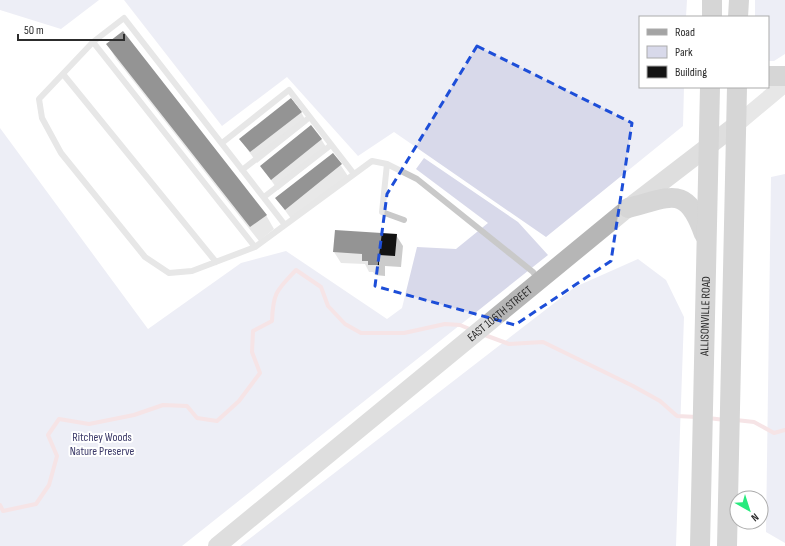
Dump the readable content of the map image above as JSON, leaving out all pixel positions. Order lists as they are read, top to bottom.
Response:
{
  "streets": {
    "main road": ["EAST 106TH STREET", "ALLISONVILLE ROAD"]
  },
  "crossings": [
    ["EAST 106TH STREET", "ALLISONVILLE ROAD"]
  ],
  "parks": ["Ritchey Woods Nature Preserve"],
  "legend": ["Road", "Park", "Building"],
  "scale_bar": "50 m",
  "north": "bottom right"
}
